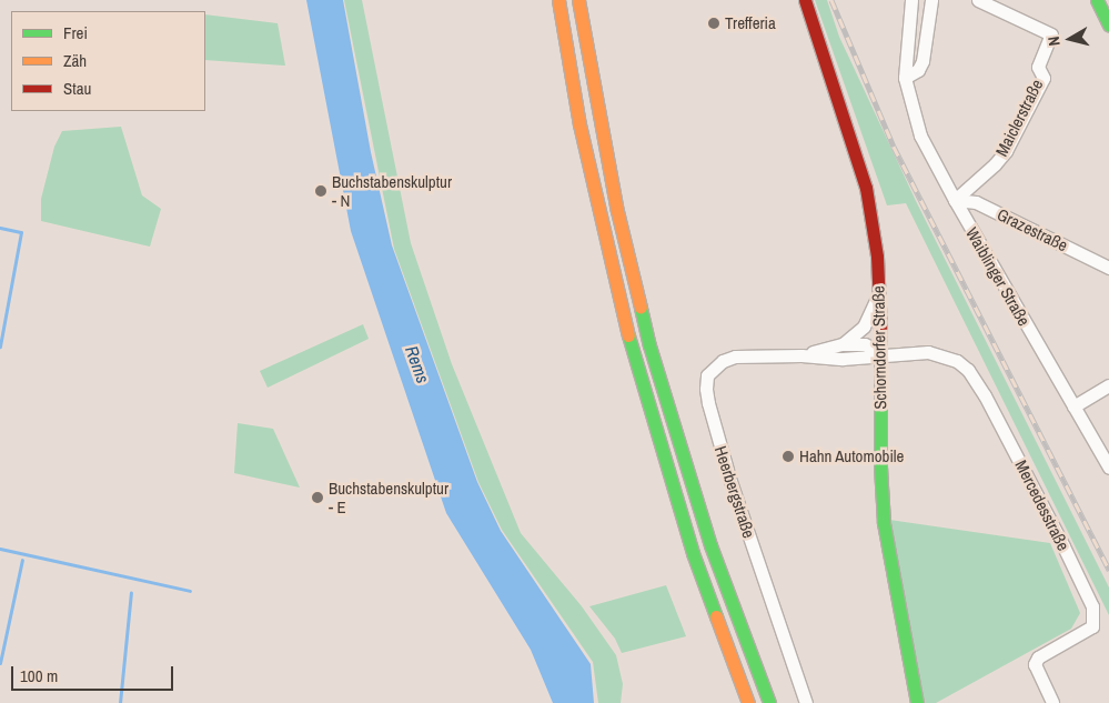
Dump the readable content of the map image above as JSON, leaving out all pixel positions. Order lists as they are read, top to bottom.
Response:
{
  "streets": {
    "main road": ["Schorndorfer Straße"],
    "street": [
      "Maiclerstraße",
      "Grazestraße",
      "Waiblinger Straße",
      "Heerbergstraße",
      "Mercedesstraße"
    ]
  },
  "crossings": [
    ["Maiclerstraße", "Grazestraße"],
    ["Maiclerstraße", "Waiblinger Straße"],
    ["Grazestraße", "Waiblinger Straße"],
    ["Schorndorfer Straße", "Heerbergstraße"],
    ["Schorndorfer Straße", "Mercedesstraße"],
    ["Heerbergstraße", "Mercedesstraße"]
  ],
  "water": ["Rems"],
  "places": [
    "Trefferia",
    "Buchstabenskulptur - N",
    "Hahn Automobile",
    "Buchstabenskulptur - E"
  ],
  "legend": ["Frei", "Zäh", "Stau"],
  "scale_bar": "100 m",
  "north": "left"
}
